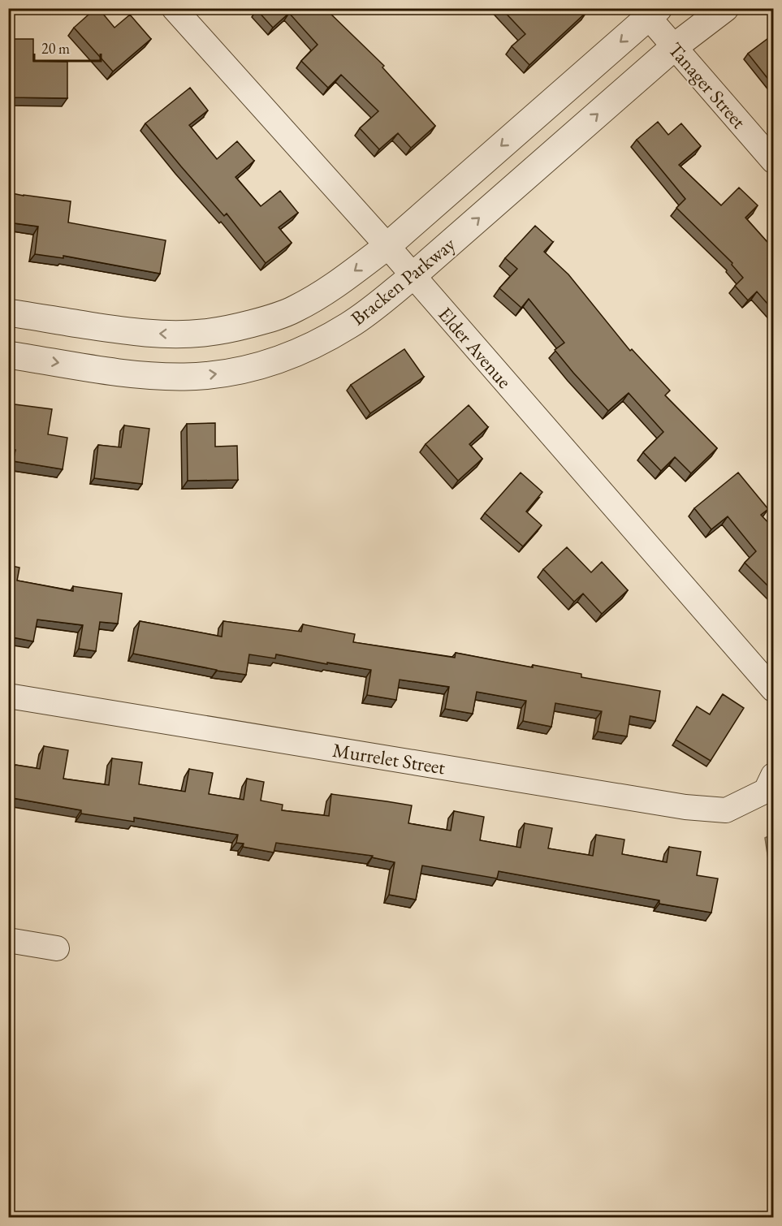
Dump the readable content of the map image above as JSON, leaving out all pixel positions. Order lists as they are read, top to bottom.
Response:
{
  "streets": {
    "street": [
      "Tanager Street",
      "Bracken Parkway",
      "Elder Avenue",
      "Murrelet Street"
    ]
  },
  "crossings": [
    ["Tanager Street", "Bracken Parkway"],
    ["Bracken Parkway", "Elder Avenue"]
  ],
  "scale_bar": "20 m"
}
